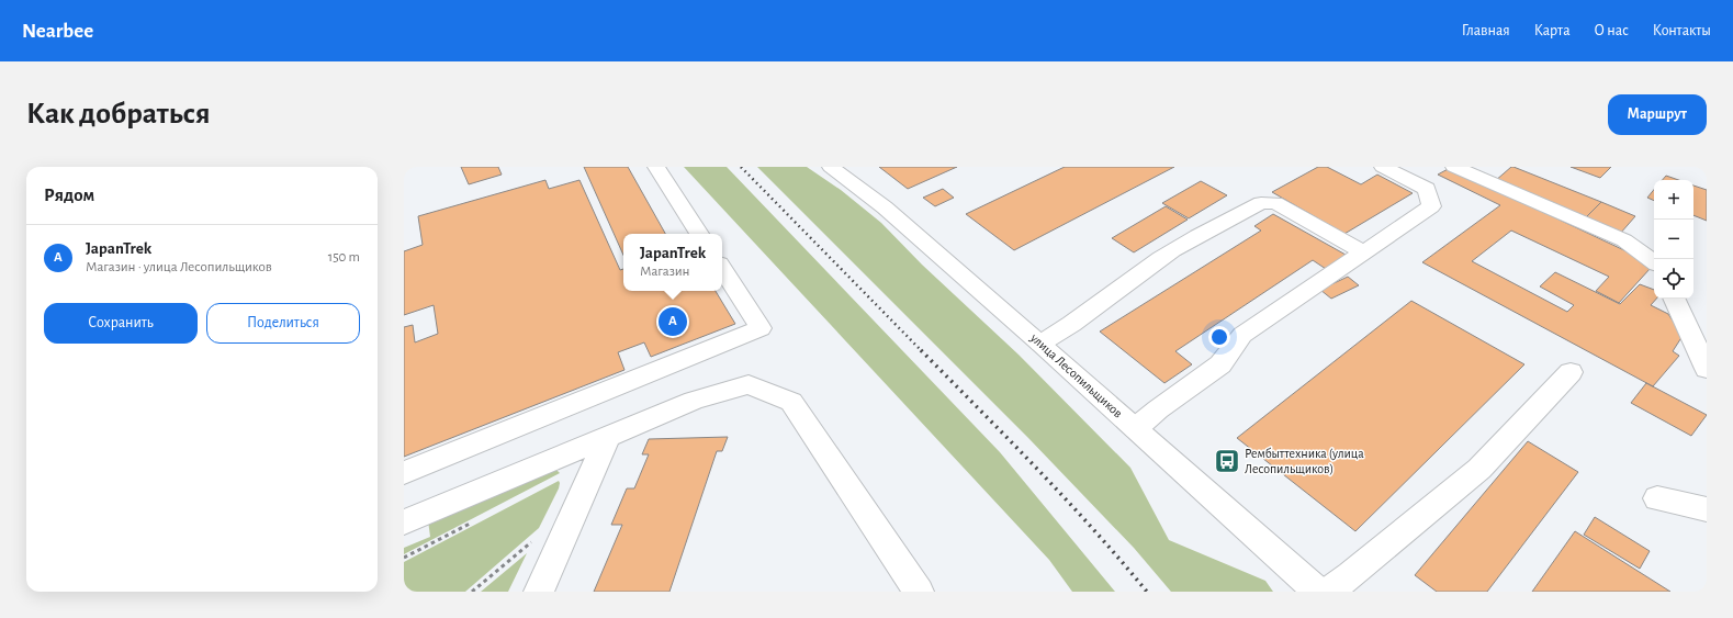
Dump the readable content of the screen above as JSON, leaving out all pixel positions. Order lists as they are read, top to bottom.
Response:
{
  "streets": {
    "main road": ["улица Лесопильщиков"]
  },
  "places": {
    "bus stop": ["Рембыттехника (улица Лесопильщиков)"]
  },
  "page": {
    "header": "Nearbee",
    "nav": [
      "Главная",
      "Карта",
      "О нас",
      "Контакты"
    ],
    "buttons": [
      "Маршрут",
      ["Сохранить", "Поделиться"]
    ],
    "title": "Как добраться",
    "heading": "Рядом",
    "map_buttons": ["+", "−"],
    "list": [
      {
        "mark": "A",
        "name": "JapanTrek",
        "note": "Магазин · улица Лесопильщиков",
        "value": "150 m"
      }
    ],
    "popup": ["JapanTrek", "Магазин"],
    "pins": "A"
  }
}
